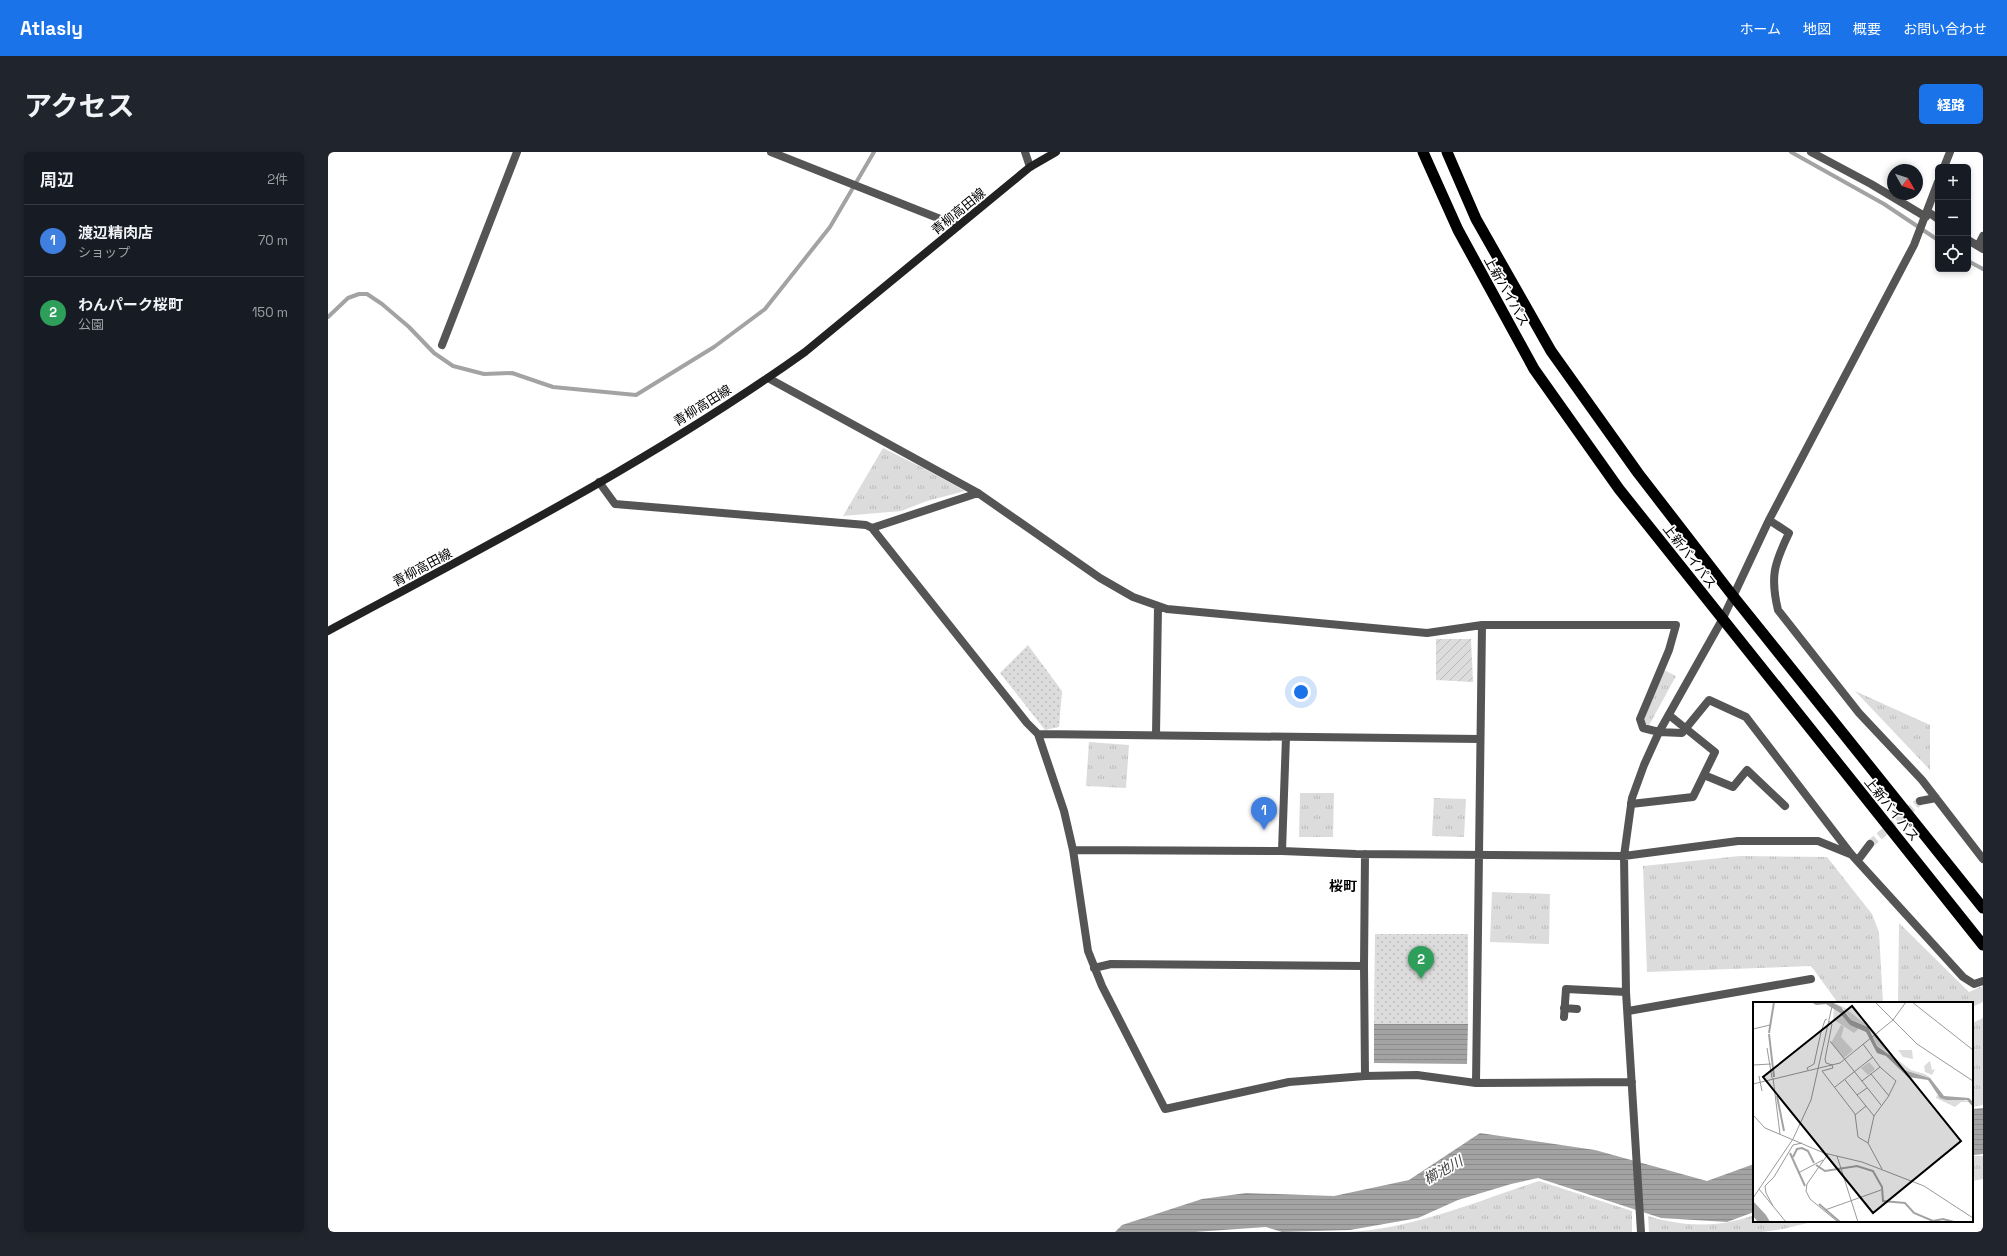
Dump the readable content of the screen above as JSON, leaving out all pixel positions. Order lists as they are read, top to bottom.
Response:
{
  "streets": {
    "highway": ["上新バイパス"],
    "main road": ["青柳高田線"]
  },
  "districts": ["桜町"],
  "water": ["櫛池川"],
  "north": "bottom right",
  "page": {
    "header": "Atlasly",
    "nav": [
      "ホーム",
      "地図",
      "概要",
      "お問い合わせ"
    ],
    "title": "アクセス",
    "buttons": "経路",
    "heading": ["周辺", "2件"],
    "map_buttons": ["+", "−"],
    "list": [
      {
        "mark": "1",
        "name": "渡辺精肉店",
        "note": "ショップ",
        "value": "70 m"
      },
      {
        "mark": "2",
        "name": "わんパーク桜町",
        "note": "公園",
        "value": "150 m"
      }
    ],
    "pins": ["1", "2"]
  }
}
